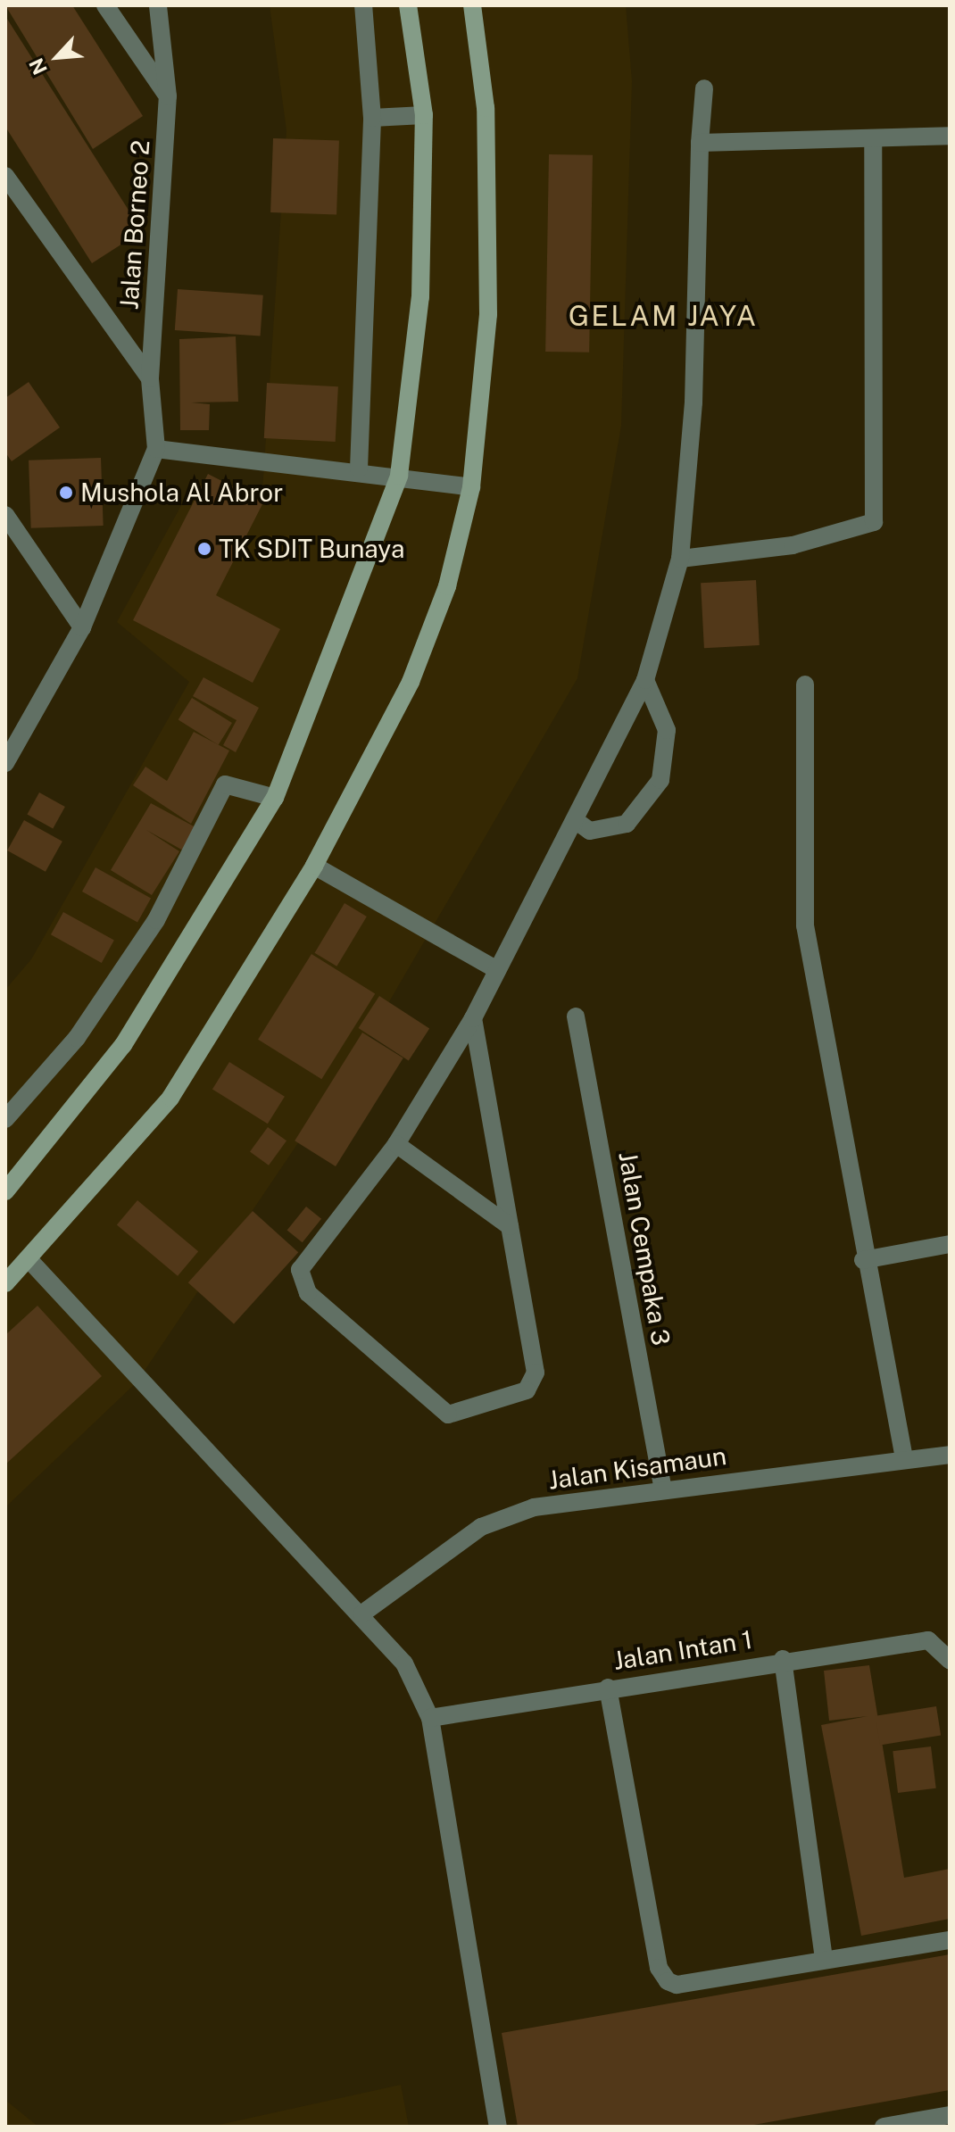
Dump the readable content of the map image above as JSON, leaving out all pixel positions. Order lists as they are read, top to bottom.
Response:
{
  "streets": {
    "street": [
      "Jalan Borneo 2",
      "Jalan Cempaka 3",
      "Jalan Kisamaun",
      "Jalan Intan 1"
    ]
  },
  "crossings": [
    ["Jalan Cempaka 3", "Jalan Kisamaun"]
  ],
  "districts": ["GELAM JAYA"],
  "places": ["Mushola Al Abror", "TK SDIT Bunaya"],
  "north": "bottom left"
}
